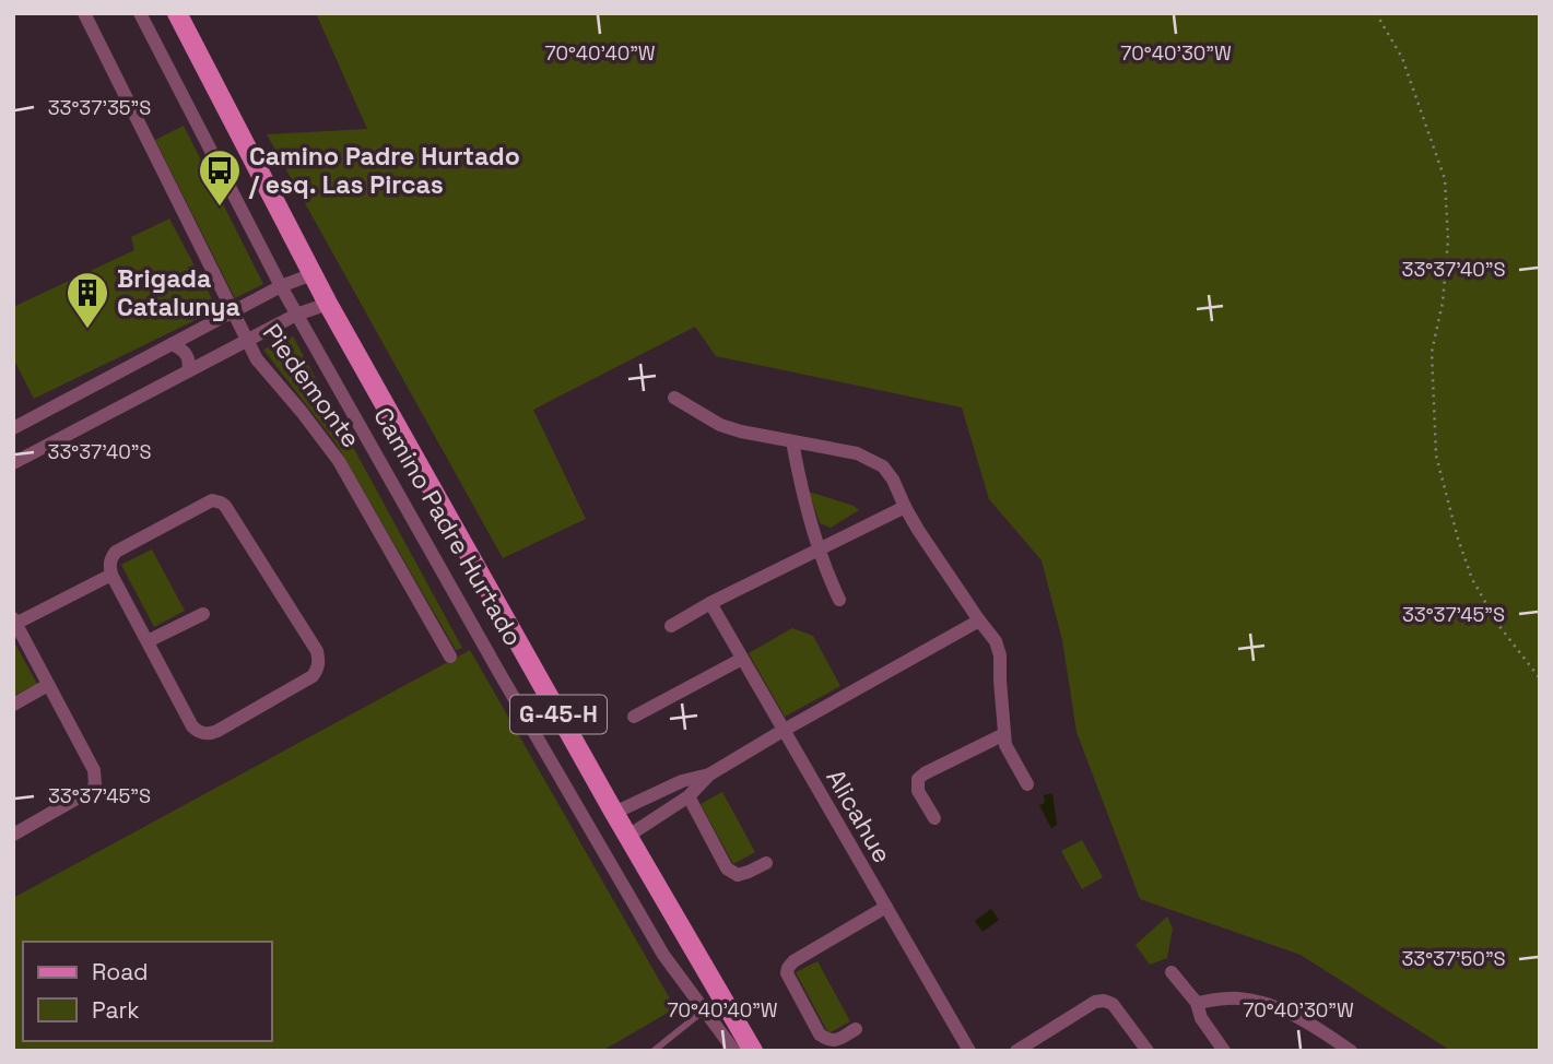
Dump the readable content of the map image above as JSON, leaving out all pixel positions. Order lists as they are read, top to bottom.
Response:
{
  "streets": {
    "main road": ["Camino Padre Hurtado", "G-45-H"],
    "street": ["Piedemonte", "Alicahue"]
  },
  "places": {
    "bus stop": ["Camino Padre Hurtado / esq. Las Pircas"],
    "building": ["Brigada Catalunya"]
  },
  "legend": ["Road", "Park"],
  "coordinates": [
    "70°40'40\"W",
    "70°40'30\"W",
    "33°37'35\"S",
    "33°37'40\"S",
    "33°37'45\"S",
    "33°37'50\"S"
  ]
}
